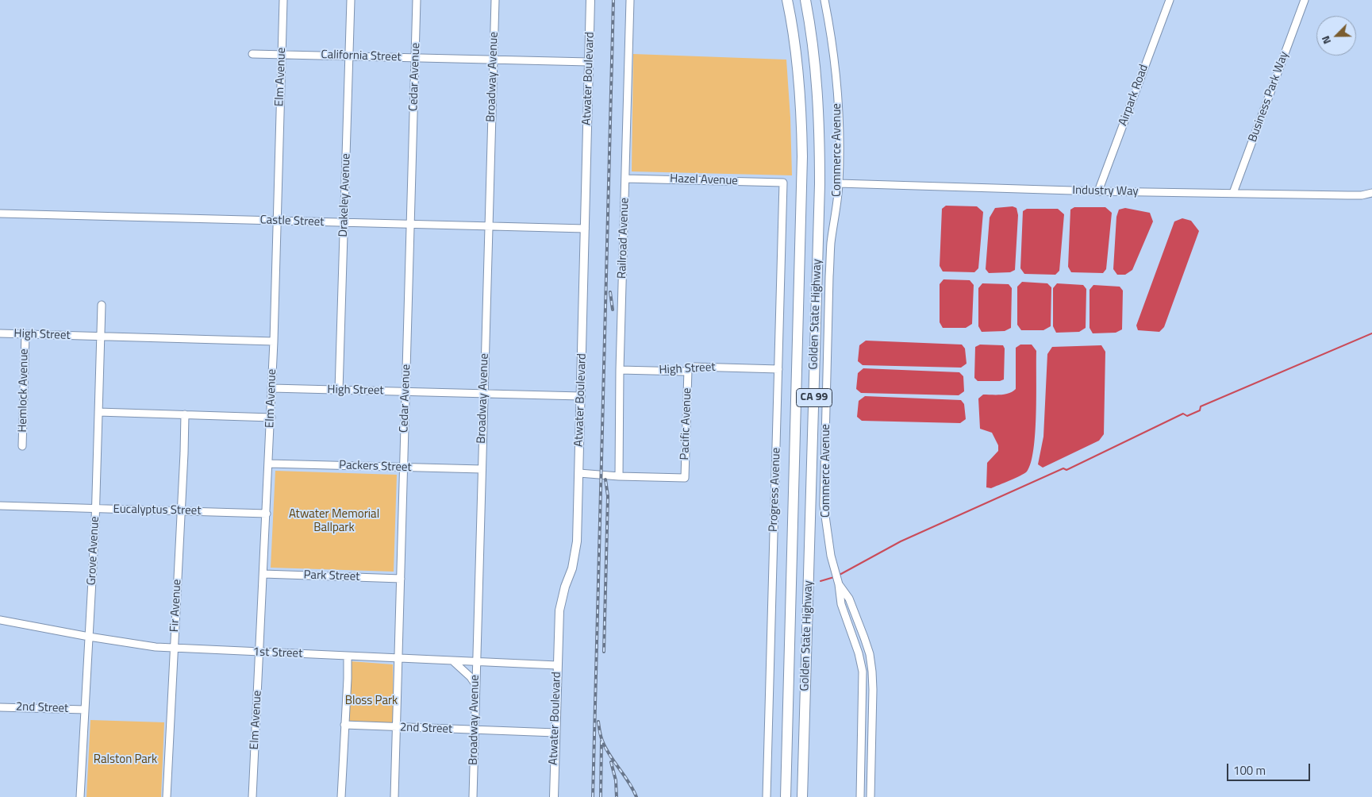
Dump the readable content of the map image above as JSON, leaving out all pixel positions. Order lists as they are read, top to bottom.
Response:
{
  "streets": {
    "highway": ["Golden State Highway", "CA 99"],
    "main road": ["Atwater Boulevard"],
    "street": [
      "California Street",
      "Elm Avenue",
      "Cedar Avenue",
      "Broadway Avenue",
      "Airpark Road",
      "Business Park Way",
      "Commerce Avenue",
      "Hazel Avenue",
      "Industry Way",
      "Drakeley Avenue",
      "Castle Street",
      "Railroad Avenue",
      "High Street",
      "Hemlock Avenue",
      "Pacific Avenue",
      "Packers Street",
      "Progress Avenue",
      "Eucalyptus Street",
      "Grove Avenue",
      "Park Street",
      "Fir Avenue",
      "1st Street",
      "2nd Street"
    ]
  },
  "crossings": [
    ["California Street", "Elm Avenue"],
    ["California Street", "Cedar Avenue"],
    ["California Street", "Broadway Avenue"],
    ["California Street", "Atwater Boulevard"],
    ["California Street", "Drakeley Avenue"],
    ["Elm Avenue", "Castle Street"],
    ["Elm Avenue", "High Street"],
    ["Elm Avenue", "Packers Street"],
    ["Elm Avenue", "Eucalyptus Street"],
    ["Elm Avenue", "Park Street"],
    ["Elm Avenue", "1st Street"],
    ["Cedar Avenue", "Castle Street"],
    ["Cedar Avenue", "High Street"],
    ["Cedar Avenue", "Packers Street"],
    ["Cedar Avenue", "Park Street"],
    ["Cedar Avenue", "1st Street"],
    ["Cedar Avenue", "2nd Street"],
    ["Broadway Avenue", "Castle Street"],
    ["Broadway Avenue", "High Street"],
    ["Broadway Avenue", "Packers Street"],
    ["Broadway Avenue", "1st Street"],
    ["Broadway Avenue", "2nd Street"],
    ["Atwater Boulevard", "Castle Street"],
    ["Atwater Boulevard", "High Street"],
    ["Atwater Boulevard", "1st Street"],
    ["Atwater Boulevard", "2nd Street"],
    ["Airpark Road", "Industry Way"],
    ["Business Park Way", "Industry Way"],
    ["Commerce Avenue", "Industry Way"],
    ["Hazel Avenue", "Railroad Avenue"],
    ["Hazel Avenue", "Progress Avenue"],
    ["Drakeley Avenue", "Castle Street"],
    ["Drakeley Avenue", "High Street"],
    ["Railroad Avenue", "High Street"],
    ["Railroad Avenue", "Pacific Avenue"],
    ["High Street", "Hemlock Avenue"],
    ["High Street", "Pacific Avenue"],
    ["High Street", "Progress Avenue"],
    ["High Street", "Grove Avenue"],
    ["Eucalyptus Street", "Grove Avenue"],
    ["Eucalyptus Street", "Fir Avenue"],
    ["Grove Avenue", "1st Street"],
    ["Grove Avenue", "2nd Street"],
    ["Fir Avenue", "1st Street"]
  ],
  "parks": ["Atwater Memorial Ballpark", "Bloss Park", "Ralston Park"],
  "scale_bar": "100 m",
  "north": "bottom left"
}
